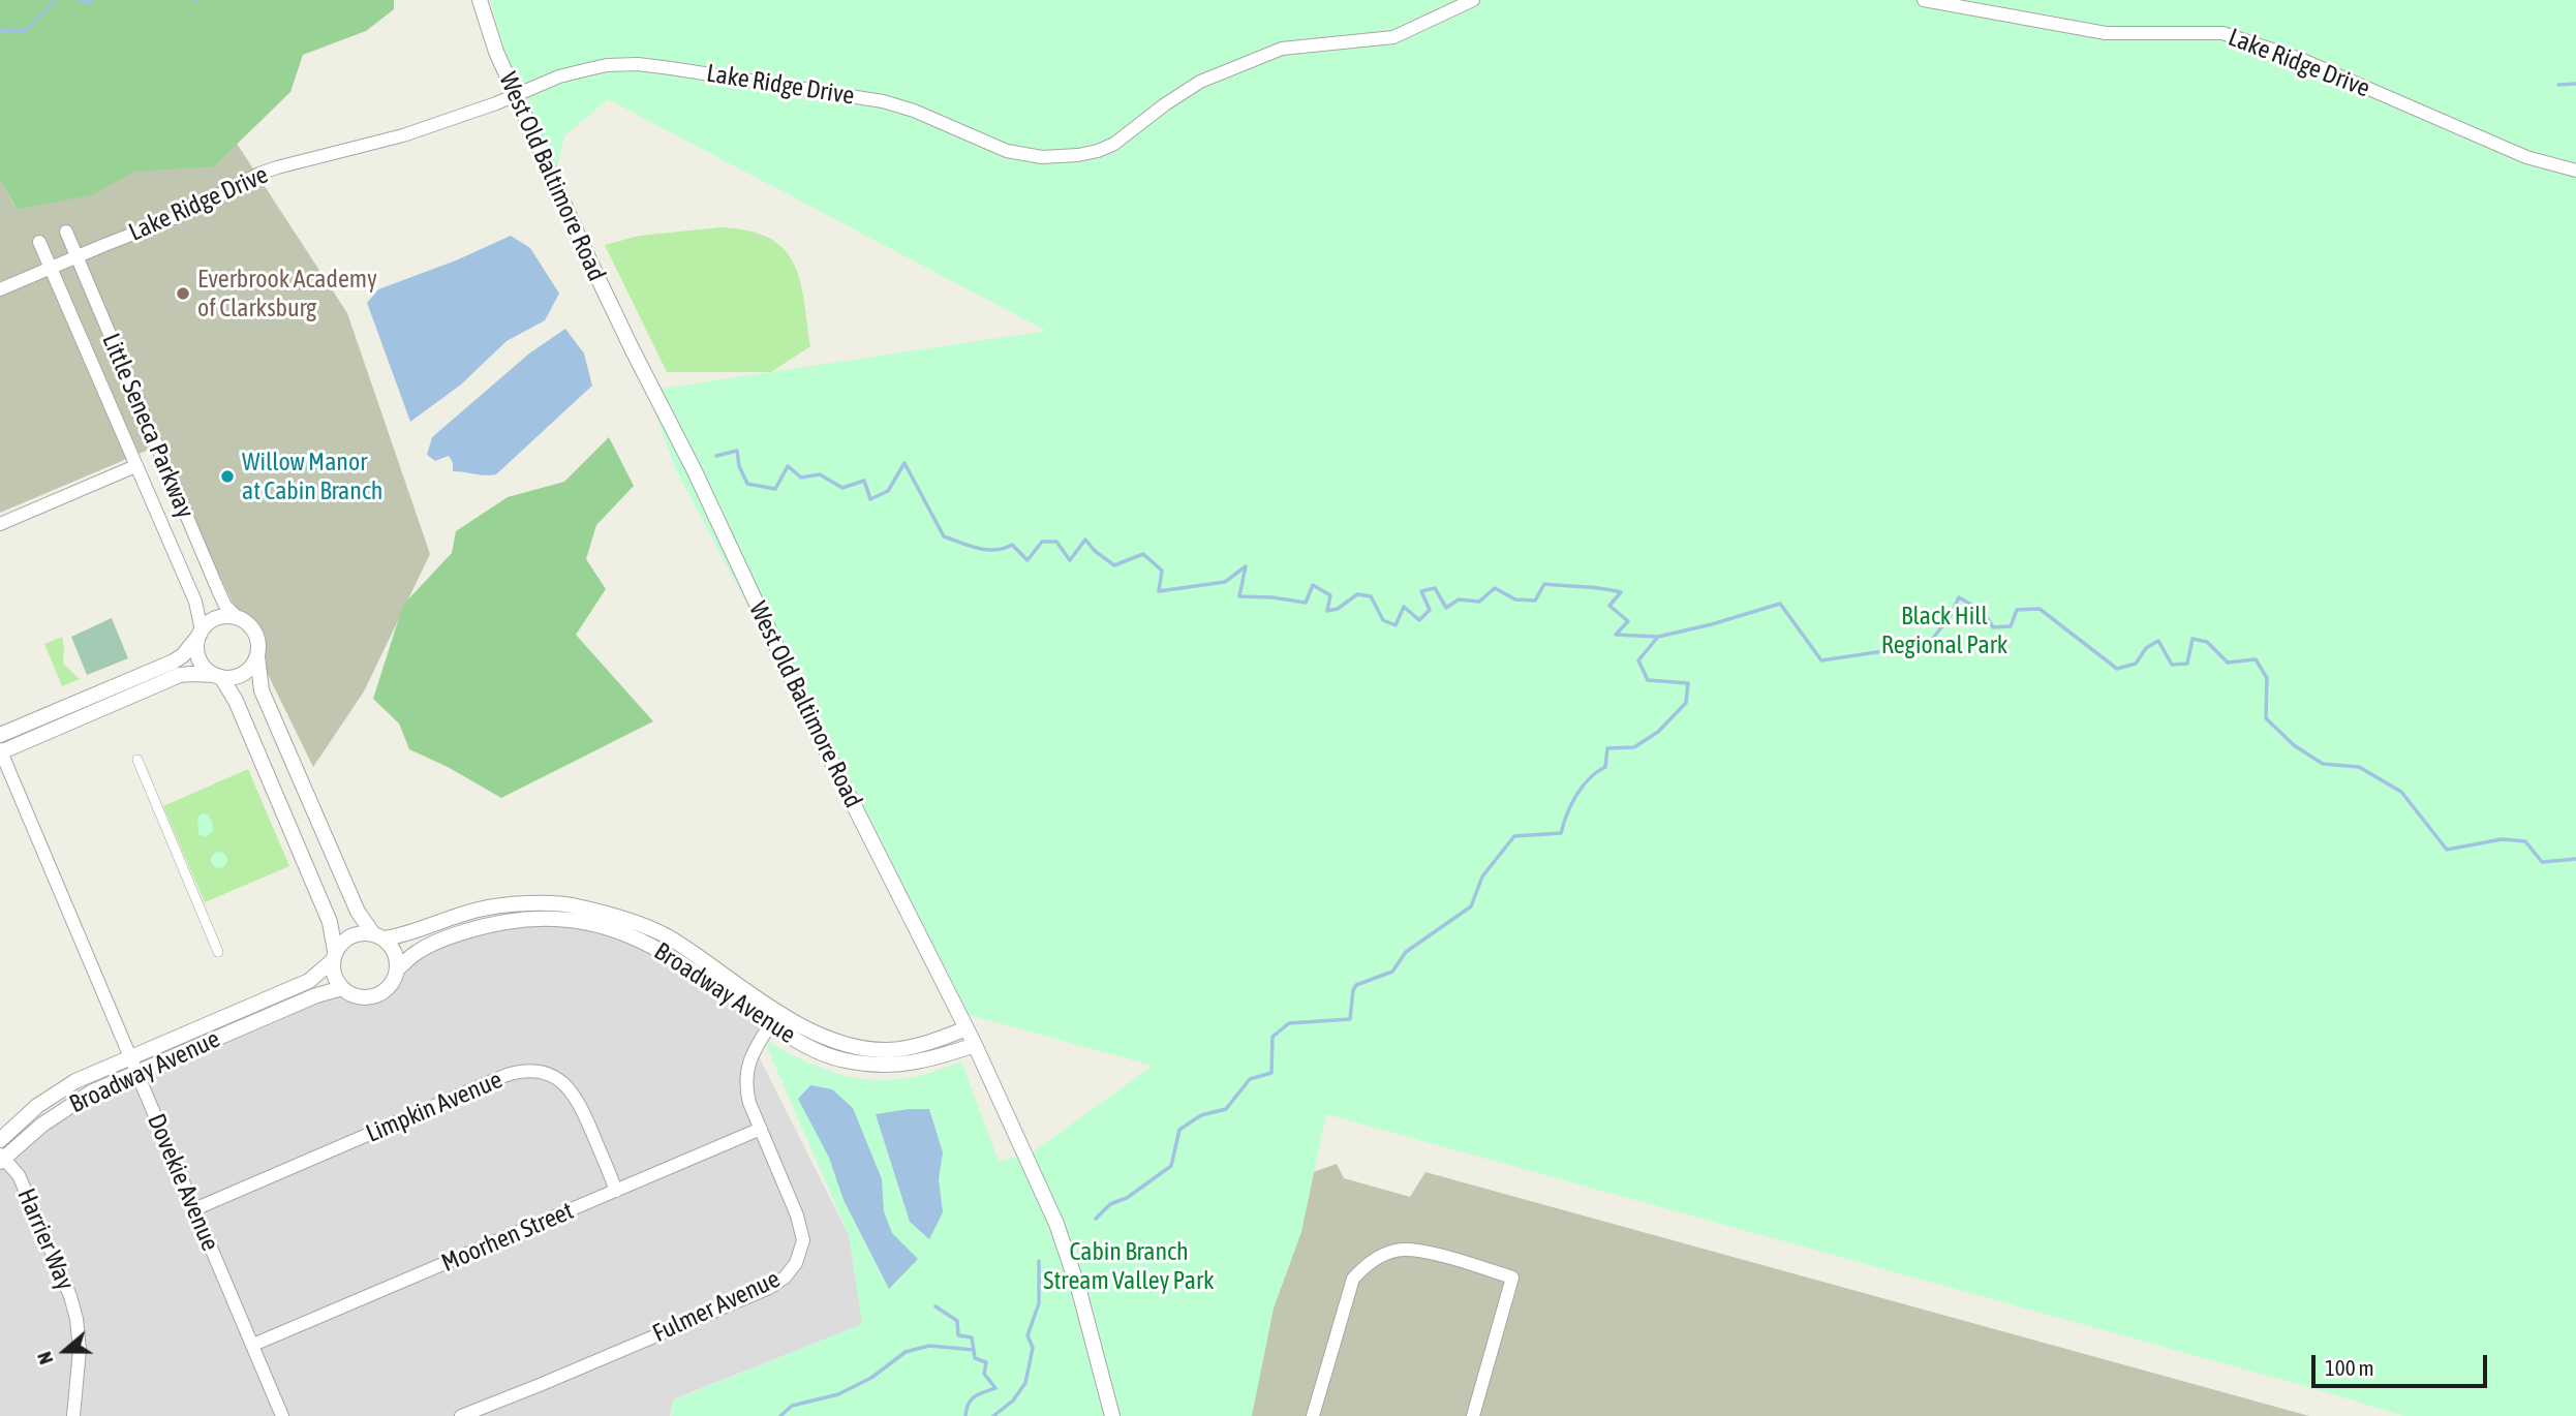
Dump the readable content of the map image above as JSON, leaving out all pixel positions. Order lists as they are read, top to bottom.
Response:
{
  "streets": {
    "street": [
      "Lake Ridge Drive",
      "West Old Baltimore Road",
      "Little Seneca Parkway",
      "Broadway Avenue",
      "Limpkin Avenue",
      "Dovekie Avenue",
      "Moorhen Street",
      "Harrier Way",
      "Fulmer Avenue"
    ]
  },
  "crossings": [
    ["Lake Ridge Drive", "West Old Baltimore Road"],
    ["Lake Ridge Drive", "Little Seneca Parkway"],
    ["West Old Baltimore Road", "Broadway Avenue"],
    ["Broadway Avenue", "Dovekie Avenue"],
    ["Broadway Avenue", "Harrier Way"],
    ["Broadway Avenue", "Fulmer Avenue"],
    ["Limpkin Avenue", "Dovekie Avenue"],
    ["Limpkin Avenue", "Moorhen Street"],
    ["Dovekie Avenue", "Moorhen Street"],
    ["Moorhen Street", "Fulmer Avenue"]
  ],
  "parks": ["Black Hill Regional Park", "Cabin Branch Stream Valley Park"],
  "places": ["Everbrook Academy of Clarksburg", "Willow Manor at Cabin Branch"],
  "scale_bar": "100 m",
  "north": "left"
}
